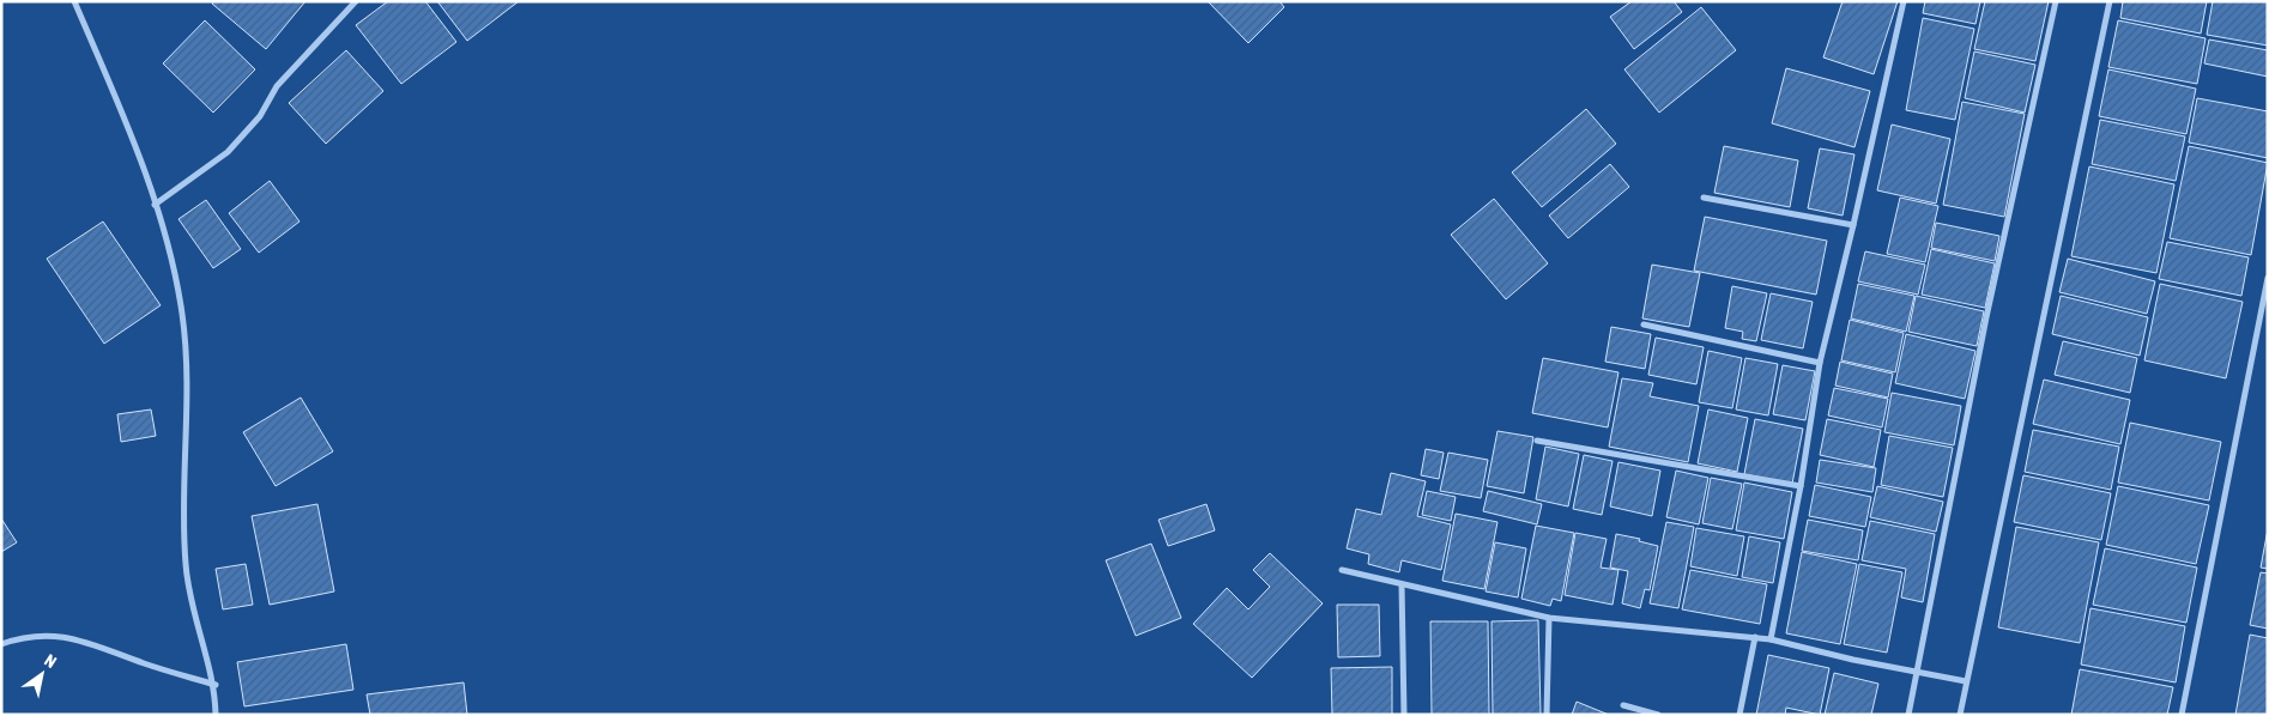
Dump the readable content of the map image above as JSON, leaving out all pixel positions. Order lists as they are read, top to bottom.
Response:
{
  "north": "top right"
}
